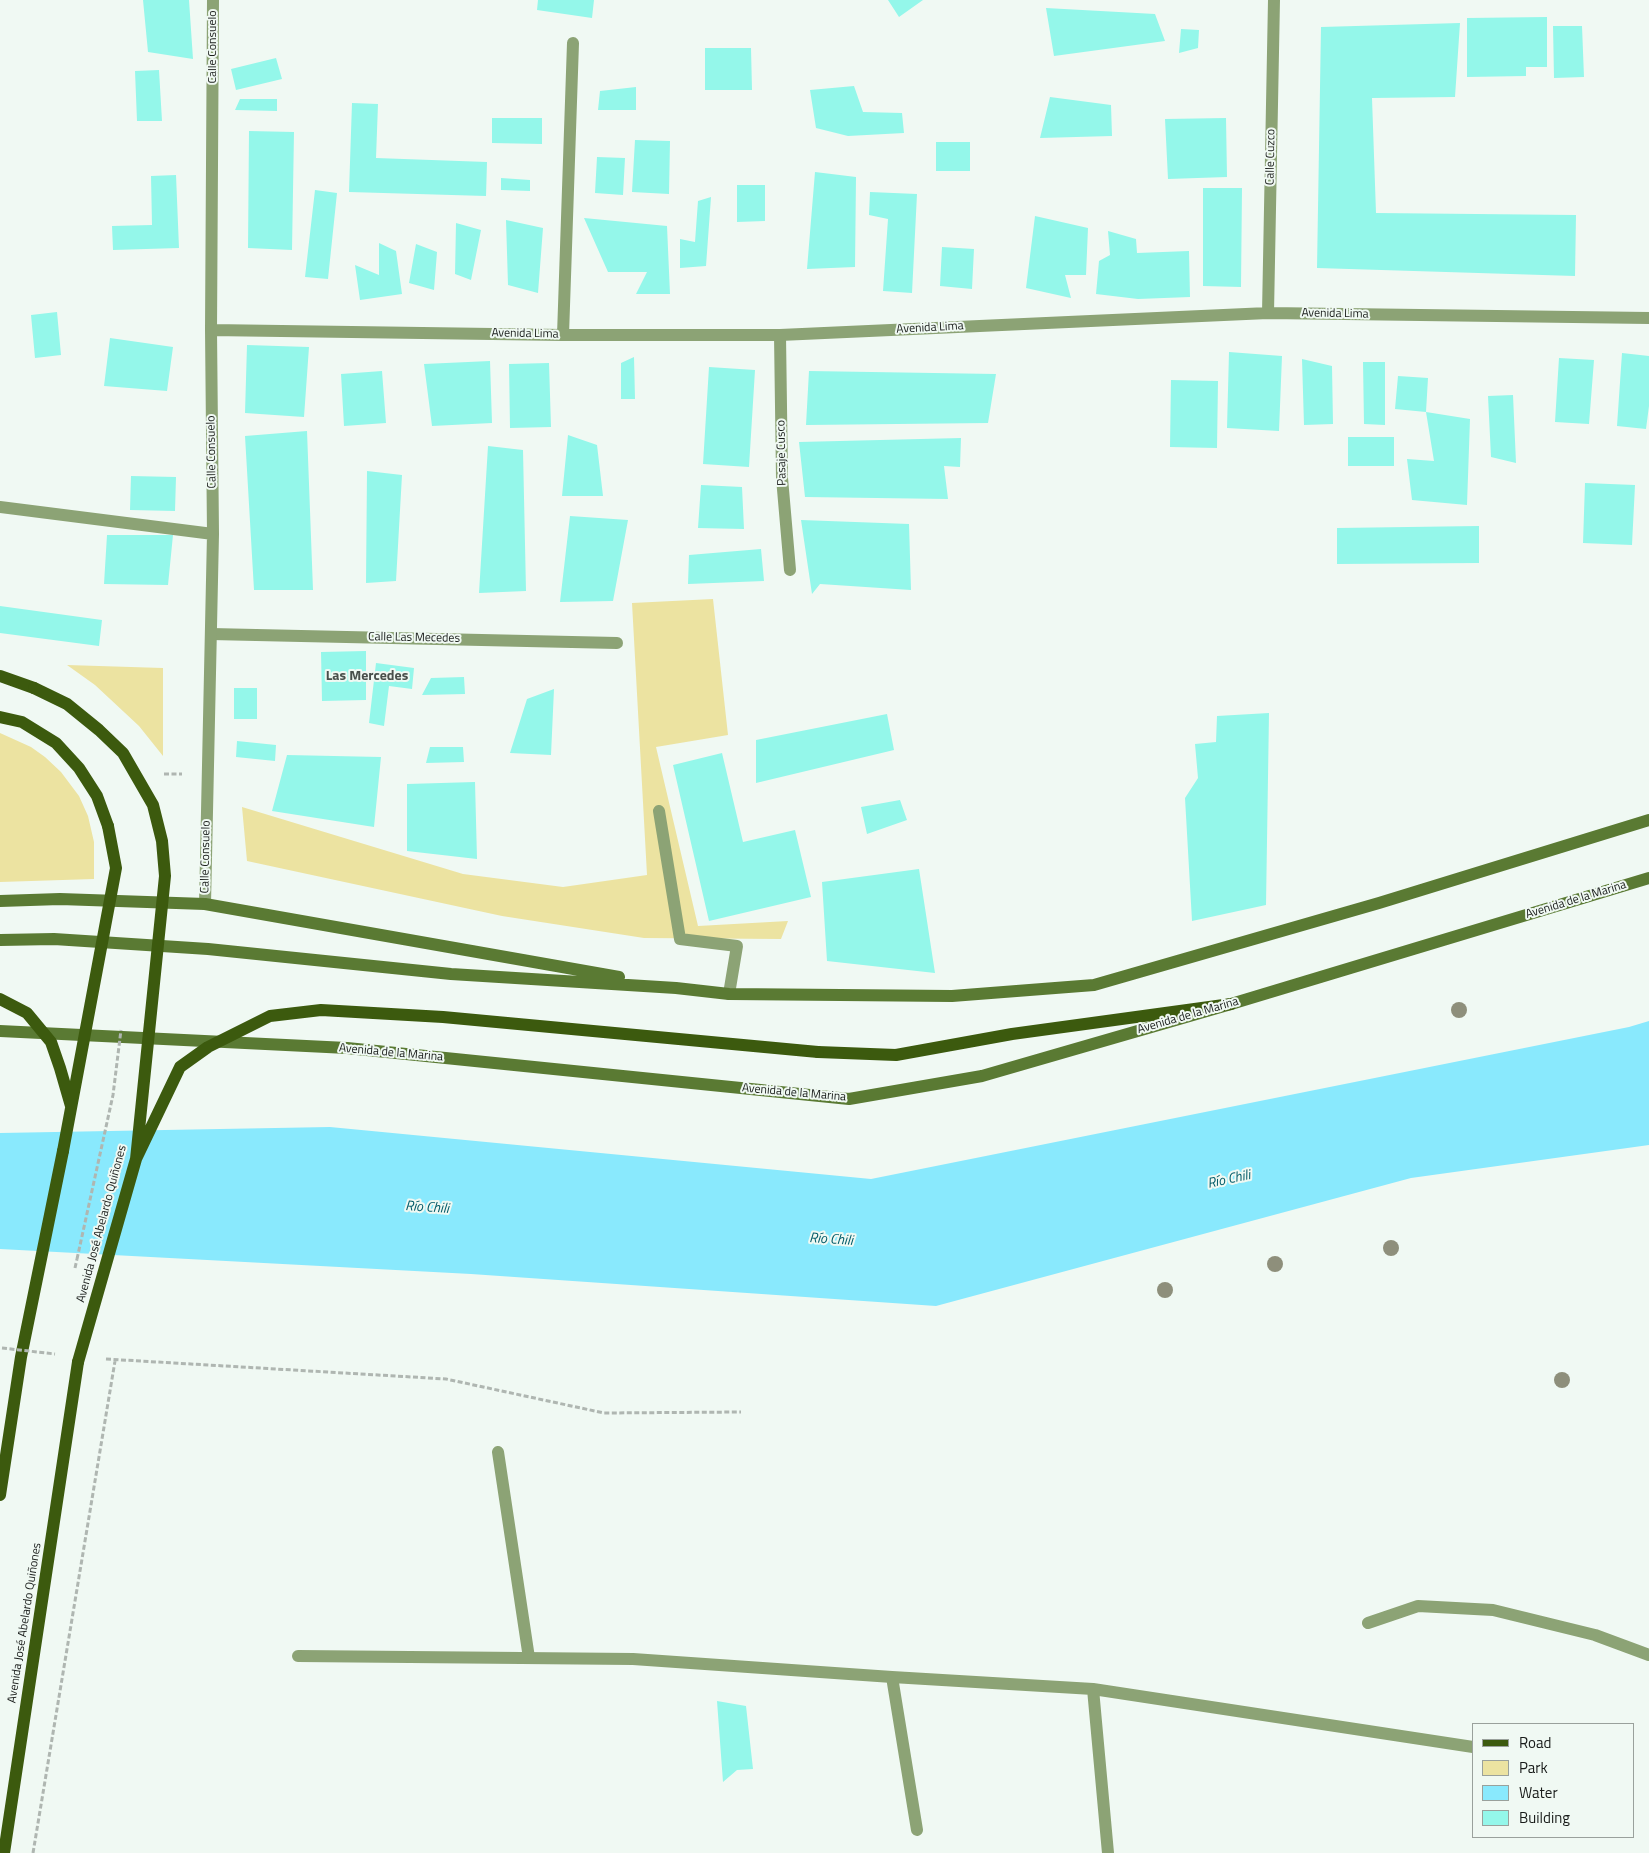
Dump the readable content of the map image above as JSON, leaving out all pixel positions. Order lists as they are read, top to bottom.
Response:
{
  "streets": {
    "main road": ["Avenida de la Marina", "Avenida José Abelardo Quiñones"],
    "street": [
      "Calle Consuelo",
      "Calle Cuzco",
      "Avenida Lima",
      "Pasaje Cusco",
      "Calle Las Mecedes"
    ]
  },
  "crossings": [
    ["Calle Consuelo", "Avenida Lima"],
    ["Calle Consuelo", "Calle Las Mecedes"],
    ["Calle Cuzco", "Avenida Lima"],
    ["Avenida Lima", "Pasaje Cusco"]
  ],
  "districts": ["Las Mercedes"],
  "water": ["Río Chili"],
  "legend": [
    "Road",
    "Park",
    "Water",
    "Building"
  ]
}
